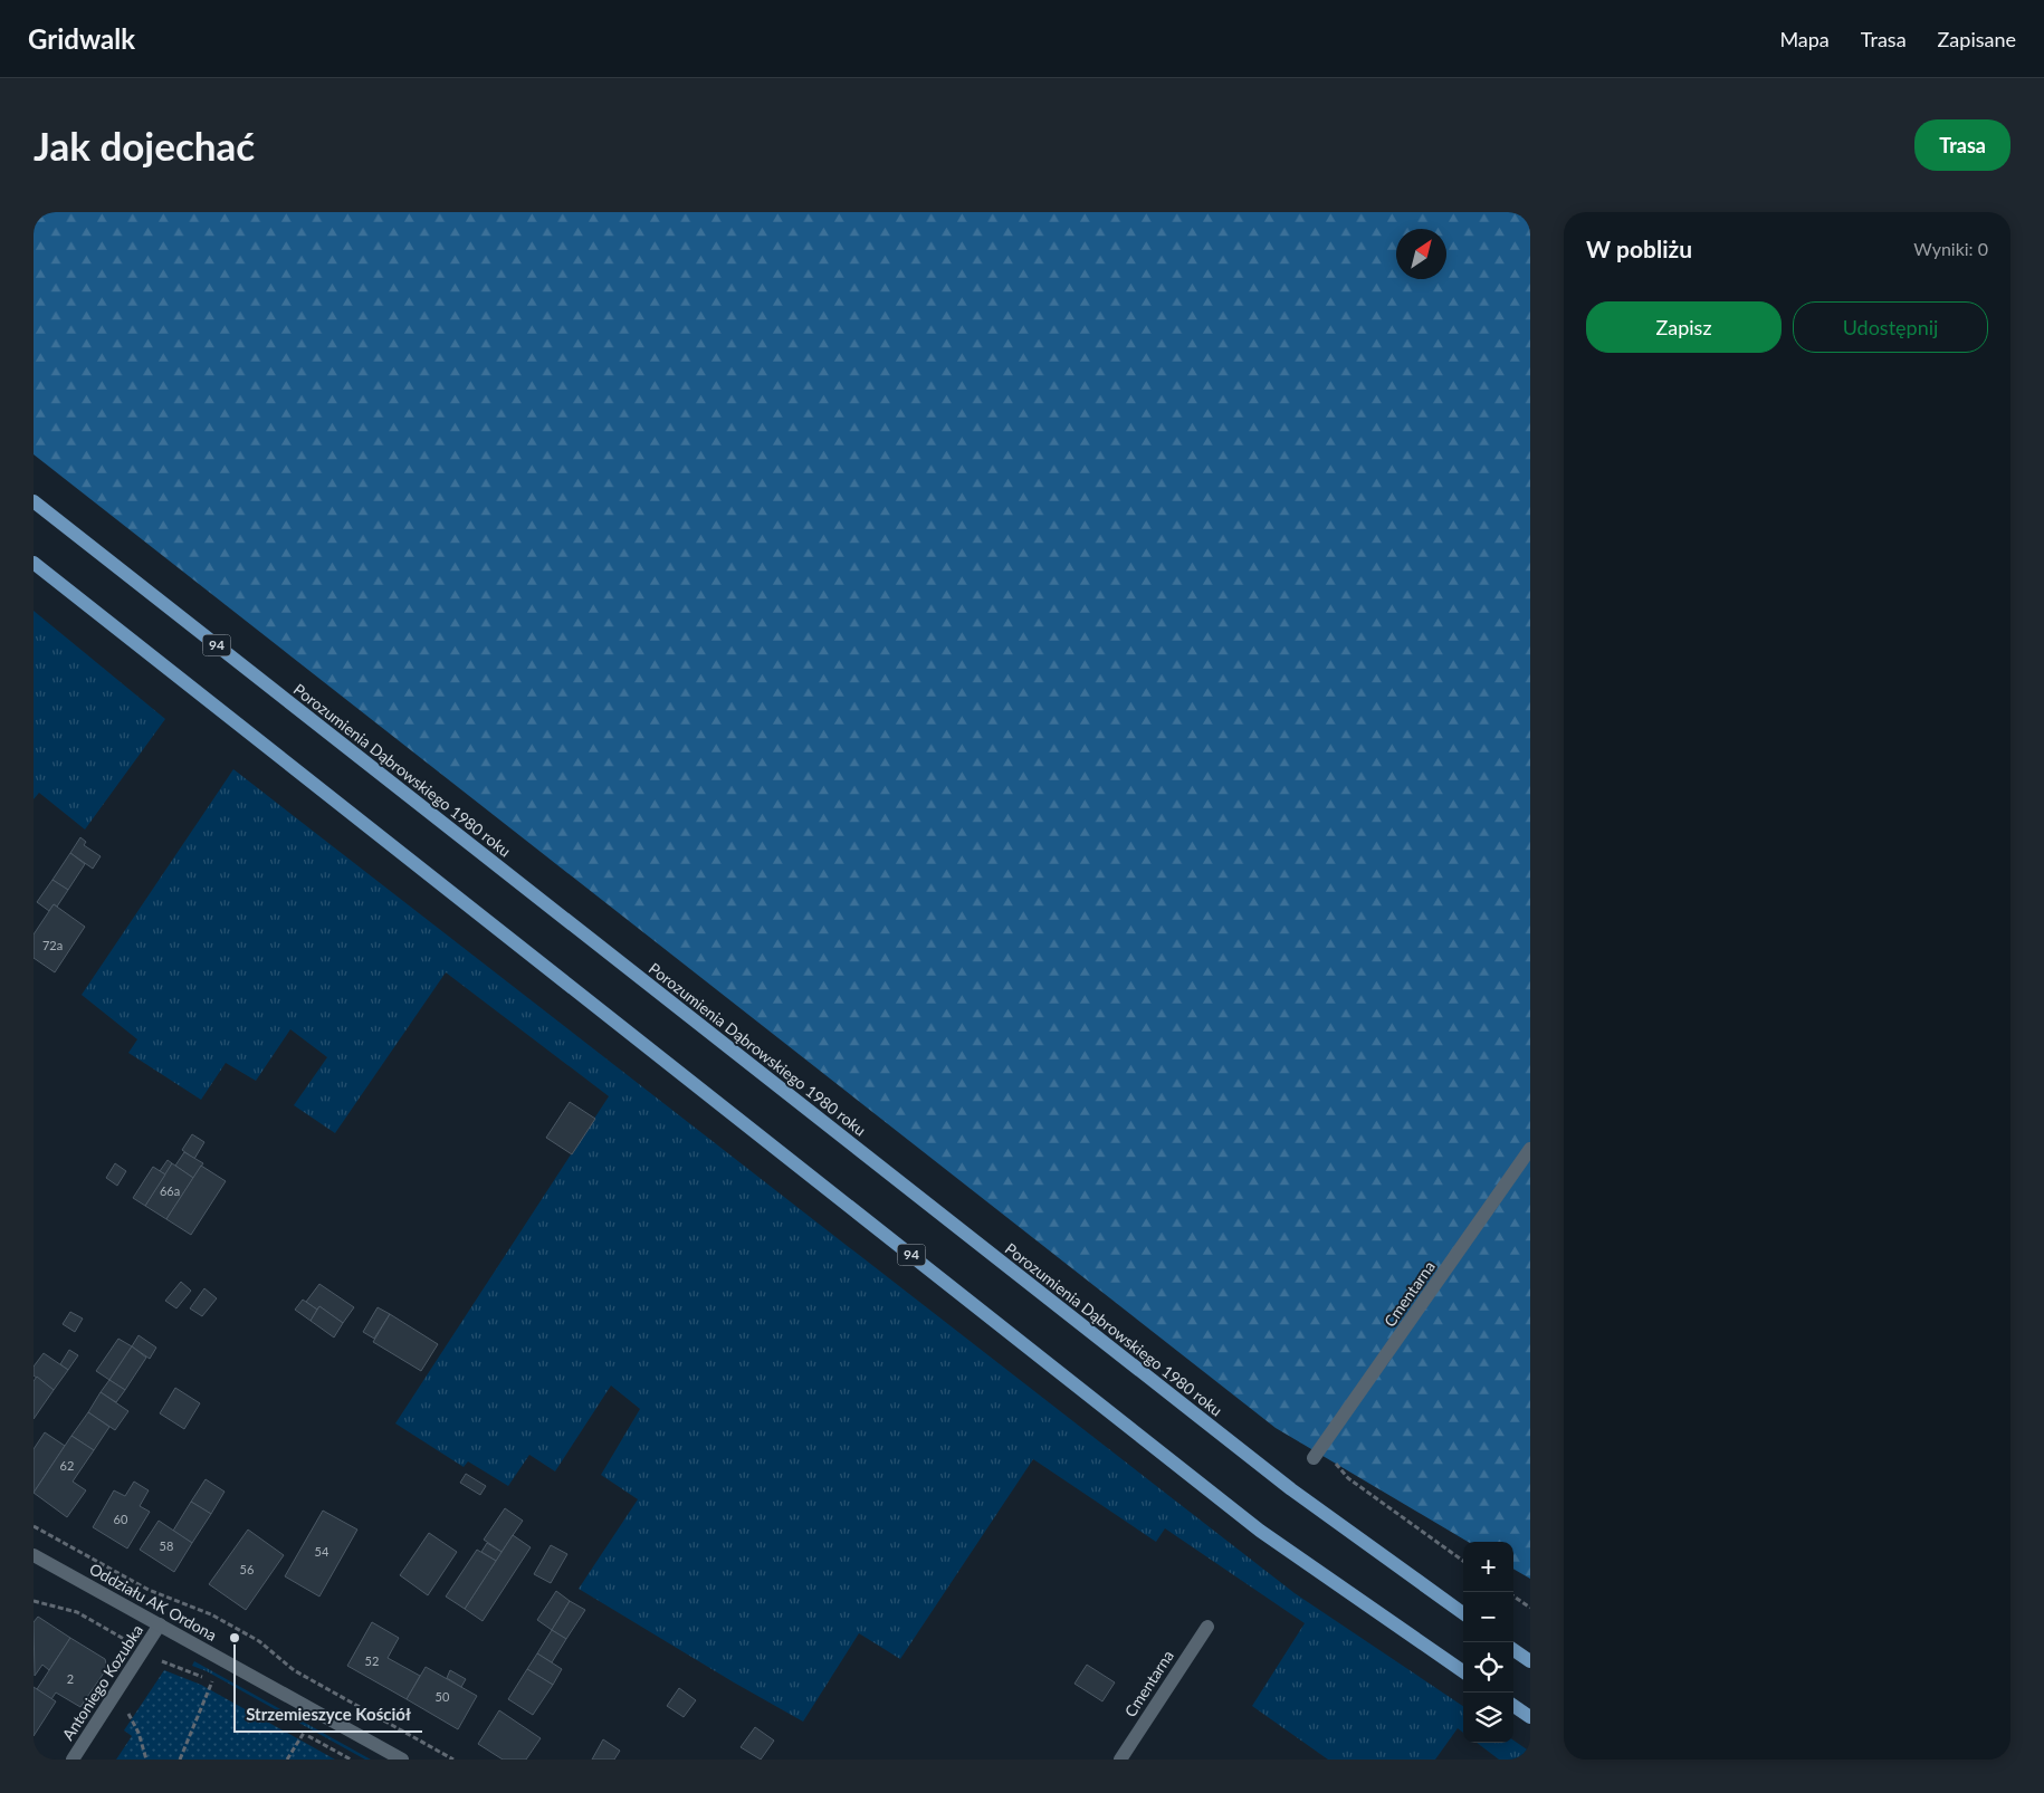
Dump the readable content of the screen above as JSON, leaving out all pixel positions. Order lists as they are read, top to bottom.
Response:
{
  "streets": {
    "main road": ["94", "Porozumienia Dąbrowskiego 1980 roku"],
    "street": ["Cmentarna", "Oddziału AK Ordona", "Antoniego Kozubka"]
  },
  "crossings": [
    ["Oddziału AK Ordona", "Antoniego Kozubka"]
  ],
  "places": ["Strzemieszyce Kościół"],
  "house_numbers": [
    "72a",
    "66a",
    "62",
    "60",
    "58",
    "54",
    "56",
    "52",
    "2",
    "50"
  ],
  "north": "top right",
  "page": {
    "header": "Gridwalk",
    "nav": ["Mapa", "Trasa", "Zapisane"],
    "buttons": [
      "Trasa",
      ["Zapisz", "Udostępnij"]
    ],
    "title": "Jak dojechać",
    "heading": ["W pobliżu", "Wyniki: 0"],
    "map_buttons": ["+", "−"]
  }
}
